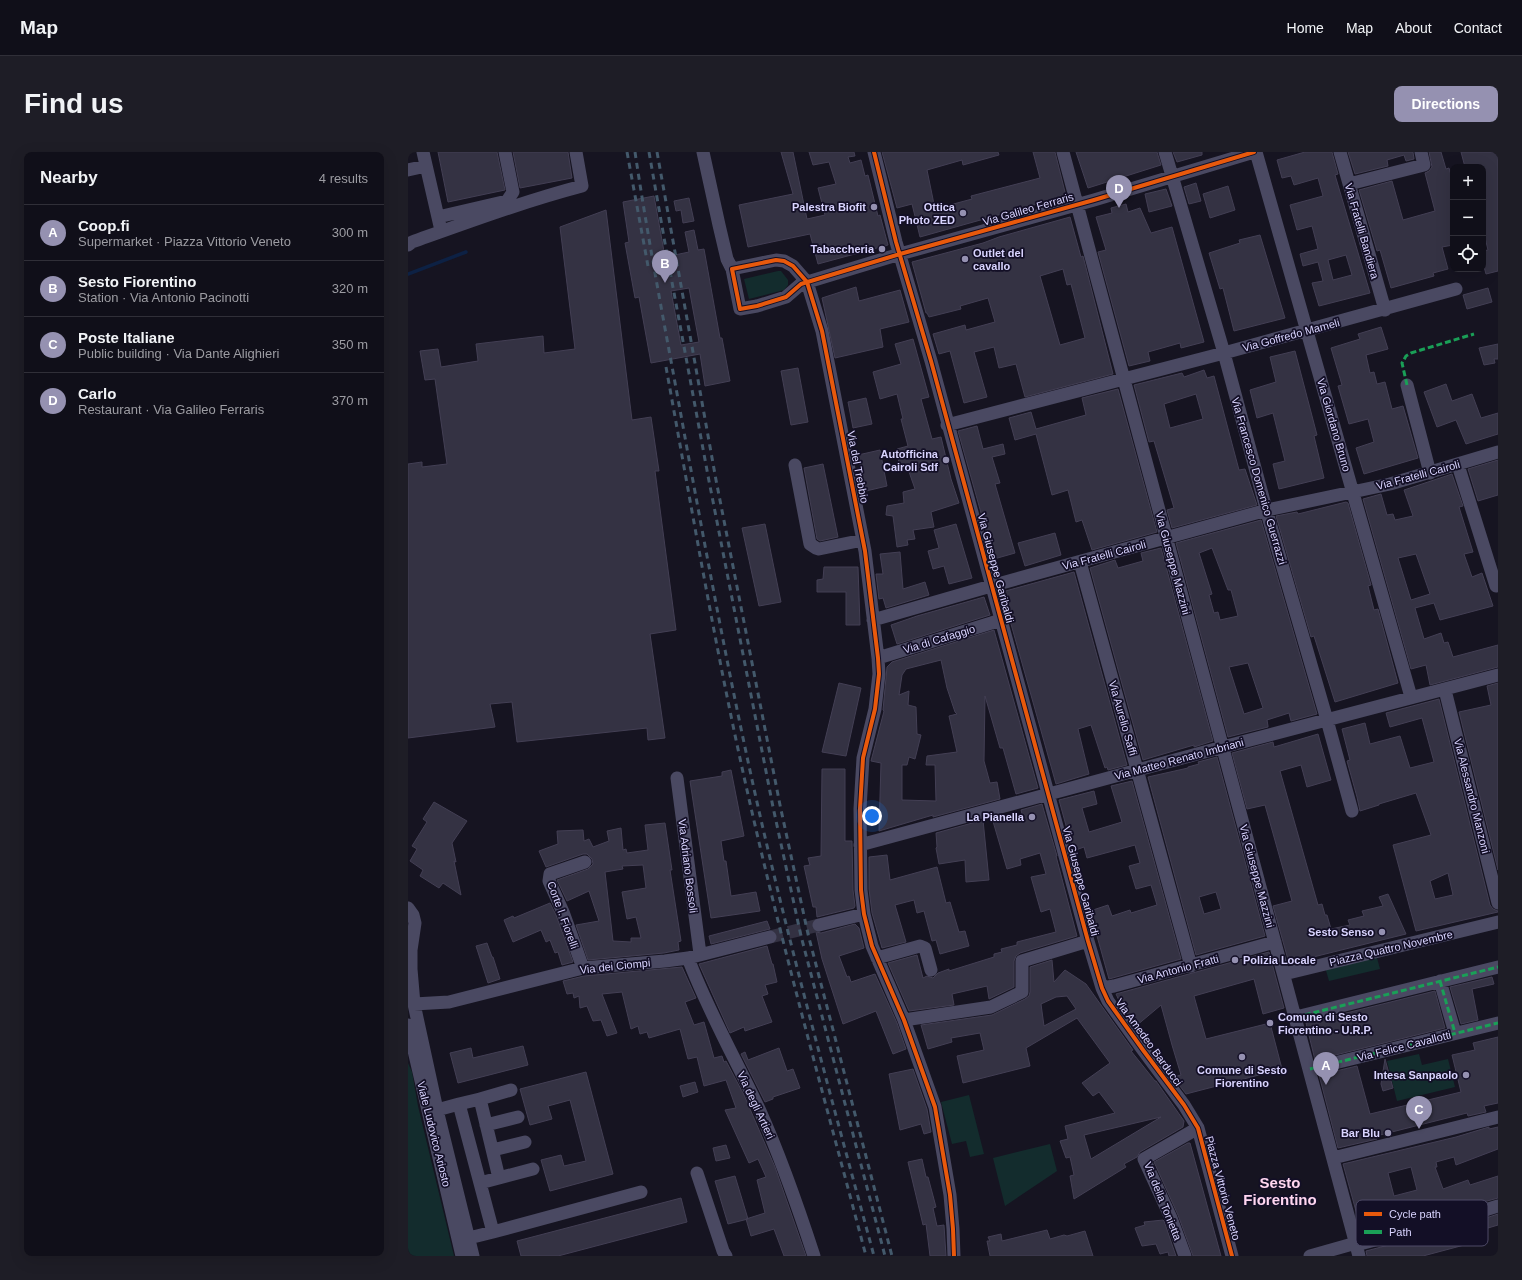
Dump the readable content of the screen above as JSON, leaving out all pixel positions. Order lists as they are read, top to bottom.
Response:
{
  "streets": {
    "street": [
      "Via Galileo Ferraris",
      "Via Fratelli Bandiera",
      "Via Goffredo Mameli",
      "Via Giordano Bruno",
      "Via del Trebbio",
      "Via Fratelli Cairoli",
      "Via Francesco Domenico Guerrazzi",
      "Via Giuseppe Mazzini",
      "Via Giuseppe Garibaldi",
      "Via di Cafaggio",
      "Via Aurelio Saffi",
      "Via Matteo Renato Imbriani",
      "Via Alessandro Manzoni",
      "Via Adriano Bossoli",
      "Corte l. Fiorelli",
      "Piazza Quattro Novembre",
      "Via dei Ciompi",
      "Via Antonio Fratti",
      "Via Amedeo Barducci",
      "Via Felice Cavallotti",
      "Via degli Artieri",
      "Viale Ludovico Ariosto",
      "Piazza Vittorio Veneto",
      "Via della Tonietta"
    ]
  },
  "crossings": [
    ["Via Galileo Ferraris", "Via Giordano Bruno"],
    ["Via Galileo Ferraris", "Via del Trebbio"],
    ["Via Galileo Ferraris", "Via Francesco Domenico Guerrazzi"],
    ["Via Galileo Ferraris", "Via Giuseppe Mazzini"],
    ["Via Galileo Ferraris", "Via Giuseppe Garibaldi"],
    ["Via Fratelli Bandiera", "Via Goffredo Mameli"],
    ["Via Goffredo Mameli", "Via Giordano Bruno"],
    ["Via Goffredo Mameli", "Via Francesco Domenico Guerrazzi"],
    ["Via Goffredo Mameli", "Via Giuseppe Mazzini"],
    ["Via Goffredo Mameli", "Via Giuseppe Garibaldi"],
    ["Via Giordano Bruno", "Via Fratelli Cairoli"],
    ["Via Giordano Bruno", "Via Matteo Renato Imbriani"],
    ["Via del Trebbio", "Via Fratelli Cairoli"],
    ["Via del Trebbio", "Via di Cafaggio"],
    ["Via del Trebbio", "Via Matteo Renato Imbriani"],
    ["Via Fratelli Cairoli", "Via Francesco Domenico Guerrazzi"],
    ["Via Fratelli Cairoli", "Via Giuseppe Mazzini"],
    ["Via Fratelli Cairoli", "Via Giuseppe Garibaldi"],
    ["Via Fratelli Cairoli", "Via Aurelio Saffi"],
    ["Via Francesco Domenico Guerrazzi", "Via Matteo Renato Imbriani"],
    ["Via Giuseppe Mazzini", "Via Matteo Renato Imbriani"],
    ["Via Giuseppe Mazzini", "Piazza Quattro Novembre"],
    ["Via Giuseppe Mazzini", "Via Antonio Fratti"],
    ["Via Giuseppe Mazzini", "Via Felice Cavallotti"],
    ["Via Giuseppe Garibaldi", "Via di Cafaggio"],
    ["Via Giuseppe Garibaldi", "Via Matteo Renato Imbriani"],
    ["Via Giuseppe Garibaldi", "Via Antonio Fratti"],
    ["Via Giuseppe Garibaldi", "Via Amedeo Barducci"],
    ["Via Aurelio Saffi", "Via Matteo Renato Imbriani"],
    ["Via Aurelio Saffi", "Via Antonio Fratti"],
    ["Via Matteo Renato Imbriani", "Via Alessandro Manzoni"],
    ["Via Adriano Bossoli", "Via dei Ciompi"],
    ["Via Adriano Bossoli", "Via degli Artieri"],
    ["Corte l. Fiorelli", "Via dei Ciompi"],
    ["Via dei Ciompi", "Via degli Artieri"],
    ["Via dei Ciompi", "Viale Ludovico Ariosto"],
    ["Via Antonio Fratti", "Via Amedeo Barducci"],
    ["Via Amedeo Barducci", "Piazza Vittorio Veneto"],
    ["Piazza Vittorio Veneto", "Via della Tonietta"]
  ],
  "districts": ["Sesto Fiorentino"],
  "places": [
    "Palestra Biofit",
    "Ottica Photo ZED",
    "Tabaccheria",
    "Outlet del cavallo",
    "Autofficina Cairoli Sdf",
    "La Pianella",
    "Sesto Senso",
    "Polizia Locale",
    "Comune di Sesto Fiorentino - U.R.P.",
    "Comune di Sesto Fiorentino",
    "Intesa Sanpaolo",
    "Bar Blu"
  ],
  "legend": ["Cycle path", "Path"],
  "page": {
    "header": "Map",
    "nav": [
      "Home",
      "Map",
      "About",
      "Contact"
    ],
    "buttons": "Directions",
    "title": "Find us",
    "heading": ["Nearby", "4 results"],
    "map_buttons": ["+", "−"],
    "pins": [
      "D",
      "B",
      "A",
      "C"
    ],
    "list": [
      {
        "mark": "A",
        "name": "Coop.fi",
        "note": "Supermarket · Piazza Vittorio Veneto",
        "value": "300 m"
      },
      {
        "mark": "B",
        "name": "Sesto Fiorentino",
        "note": "Station · Via Antonio Pacinotti",
        "value": "320 m"
      },
      {
        "mark": "C",
        "name": "Poste Italiane",
        "note": "Public building · Via Dante Alighieri",
        "value": "350 m"
      },
      {
        "mark": "D",
        "name": "Carlo",
        "note": "Restaurant · Via Galileo Ferraris",
        "value": "370 m"
      }
    ]
  }
}
